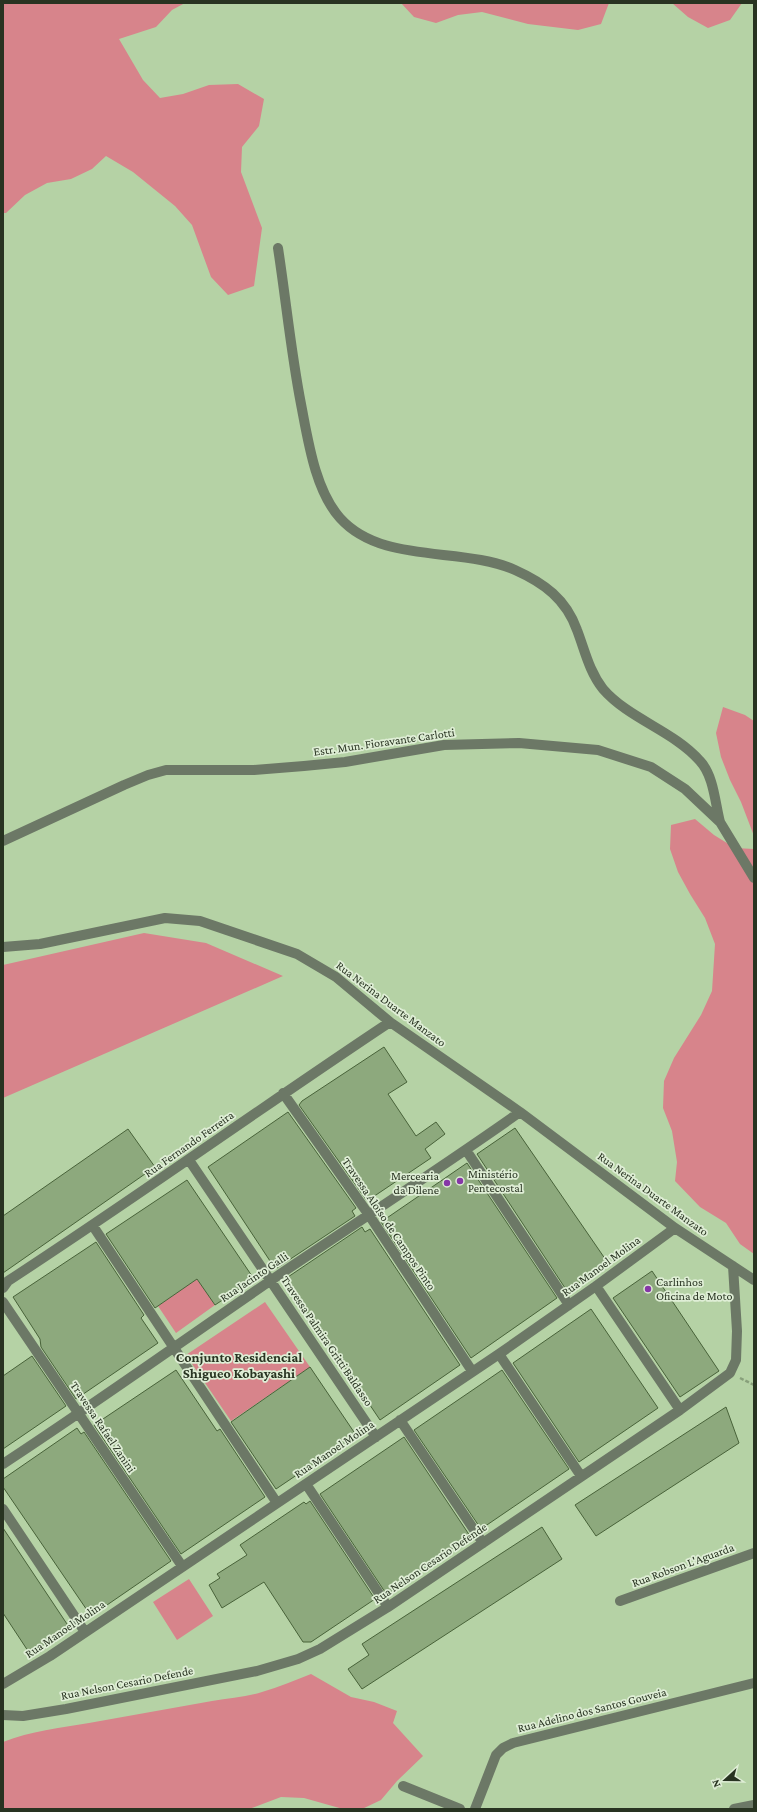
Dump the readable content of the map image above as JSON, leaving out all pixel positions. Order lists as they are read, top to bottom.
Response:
{
  "streets": {
    "street": [
      "Estr. Mun. Fioravante Carlotti",
      "Rua Nerina Duarte Manzato",
      "Rua Fernando Ferreira",
      "Travessa Aloíso de Campos Pinto",
      "Rua Manoel Molina",
      "Rua Jacinto Galli",
      "Travessa Palmira Gritti Baldasso",
      "Travessa Rafael Zanini",
      "Rua Nelson Cesario Defende",
      "Rua Robson L'Aguarda",
      "Rua Adelino dos Santos Gouveia"
    ]
  },
  "crossings": [
    ["Rua Nerina Duarte Manzato", "Rua Fernando Ferreira"],
    ["Rua Nerina Duarte Manzato", "Rua Manoel Molina"],
    ["Rua Nerina Duarte Manzato", "Rua Jacinto Galli"],
    ["Rua Nerina Duarte Manzato", "Rua Nelson Cesario Defende"],
    ["Rua Fernando Ferreira", "Travessa Aloíso de Campos Pinto"],
    ["Rua Fernando Ferreira", "Travessa Palmira Gritti Baldasso"],
    ["Travessa Aloíso de Campos Pinto", "Rua Manoel Molina"],
    ["Travessa Aloíso de Campos Pinto", "Rua Jacinto Galli"],
    ["Rua Manoel Molina", "Travessa Palmira Gritti Baldasso"],
    ["Rua Manoel Molina", "Travessa Rafael Zanini"],
    ["Rua Jacinto Galli", "Travessa Palmira Gritti Baldasso"],
    ["Rua Jacinto Galli", "Travessa Rafael Zanini"]
  ],
  "districts": ["Conjunto Residencial Shigueo Kobayashi"],
  "places": ["Ministério Pentecostal", "Mercearia da Dilene", "Carlinhos Oficina de Moto"],
  "north": "left"
}
